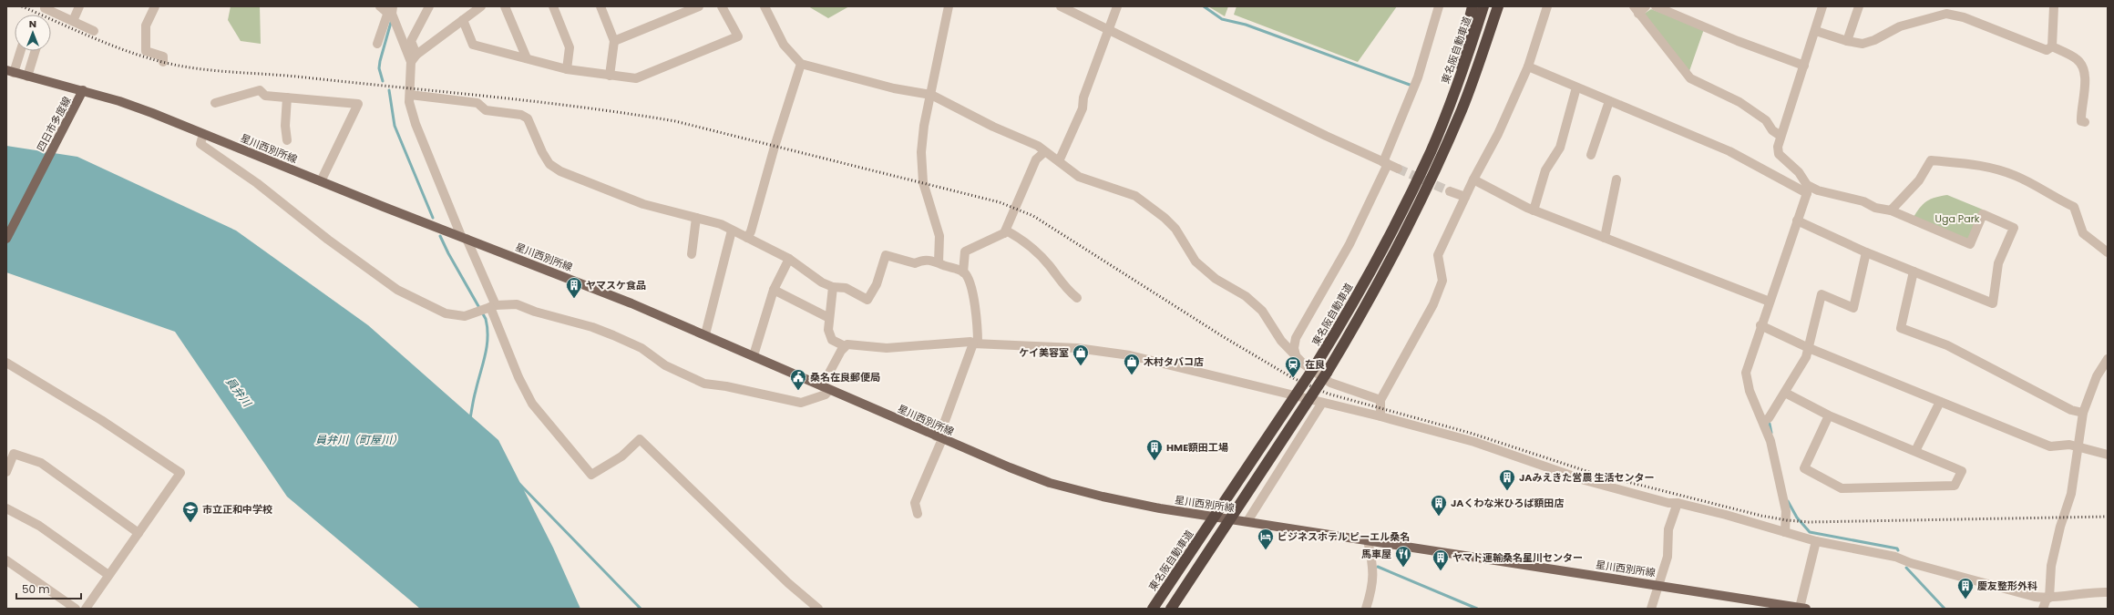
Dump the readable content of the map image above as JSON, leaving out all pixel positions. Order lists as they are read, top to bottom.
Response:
{
  "streets": {
    "highway": ["東名阪自動車道"],
    "main road": ["四日市多度線", "星川西別所線"]
  },
  "crossings": [
    ["四日市多度線", "星川西別所線"]
  ],
  "water": ["員弁川", "員弁川（町屋川）"],
  "parks": ["Uga Park"],
  "places": {
    "building": [
      "ヤマスケ食品",
      "HME額田工場",
      "JAみえきた営農 生活センター",
      "JAくわな米ひろば額田店",
      "ヤマト運輸桑名星川センター",
      "慶友整形外科"
    ],
    "shop": ["ケイ美容室", "木村タバコ店"],
    "station": ["在良"],
    "public building": ["桑名在良郵便局"],
    "school or university": ["市立正和中学校"],
    "hotel": ["ビジネスホテル ピーエル桑名"],
    "restaurant": ["馬車屋"]
  },
  "scale_bar": "50 m",
  "north": "top"
}
